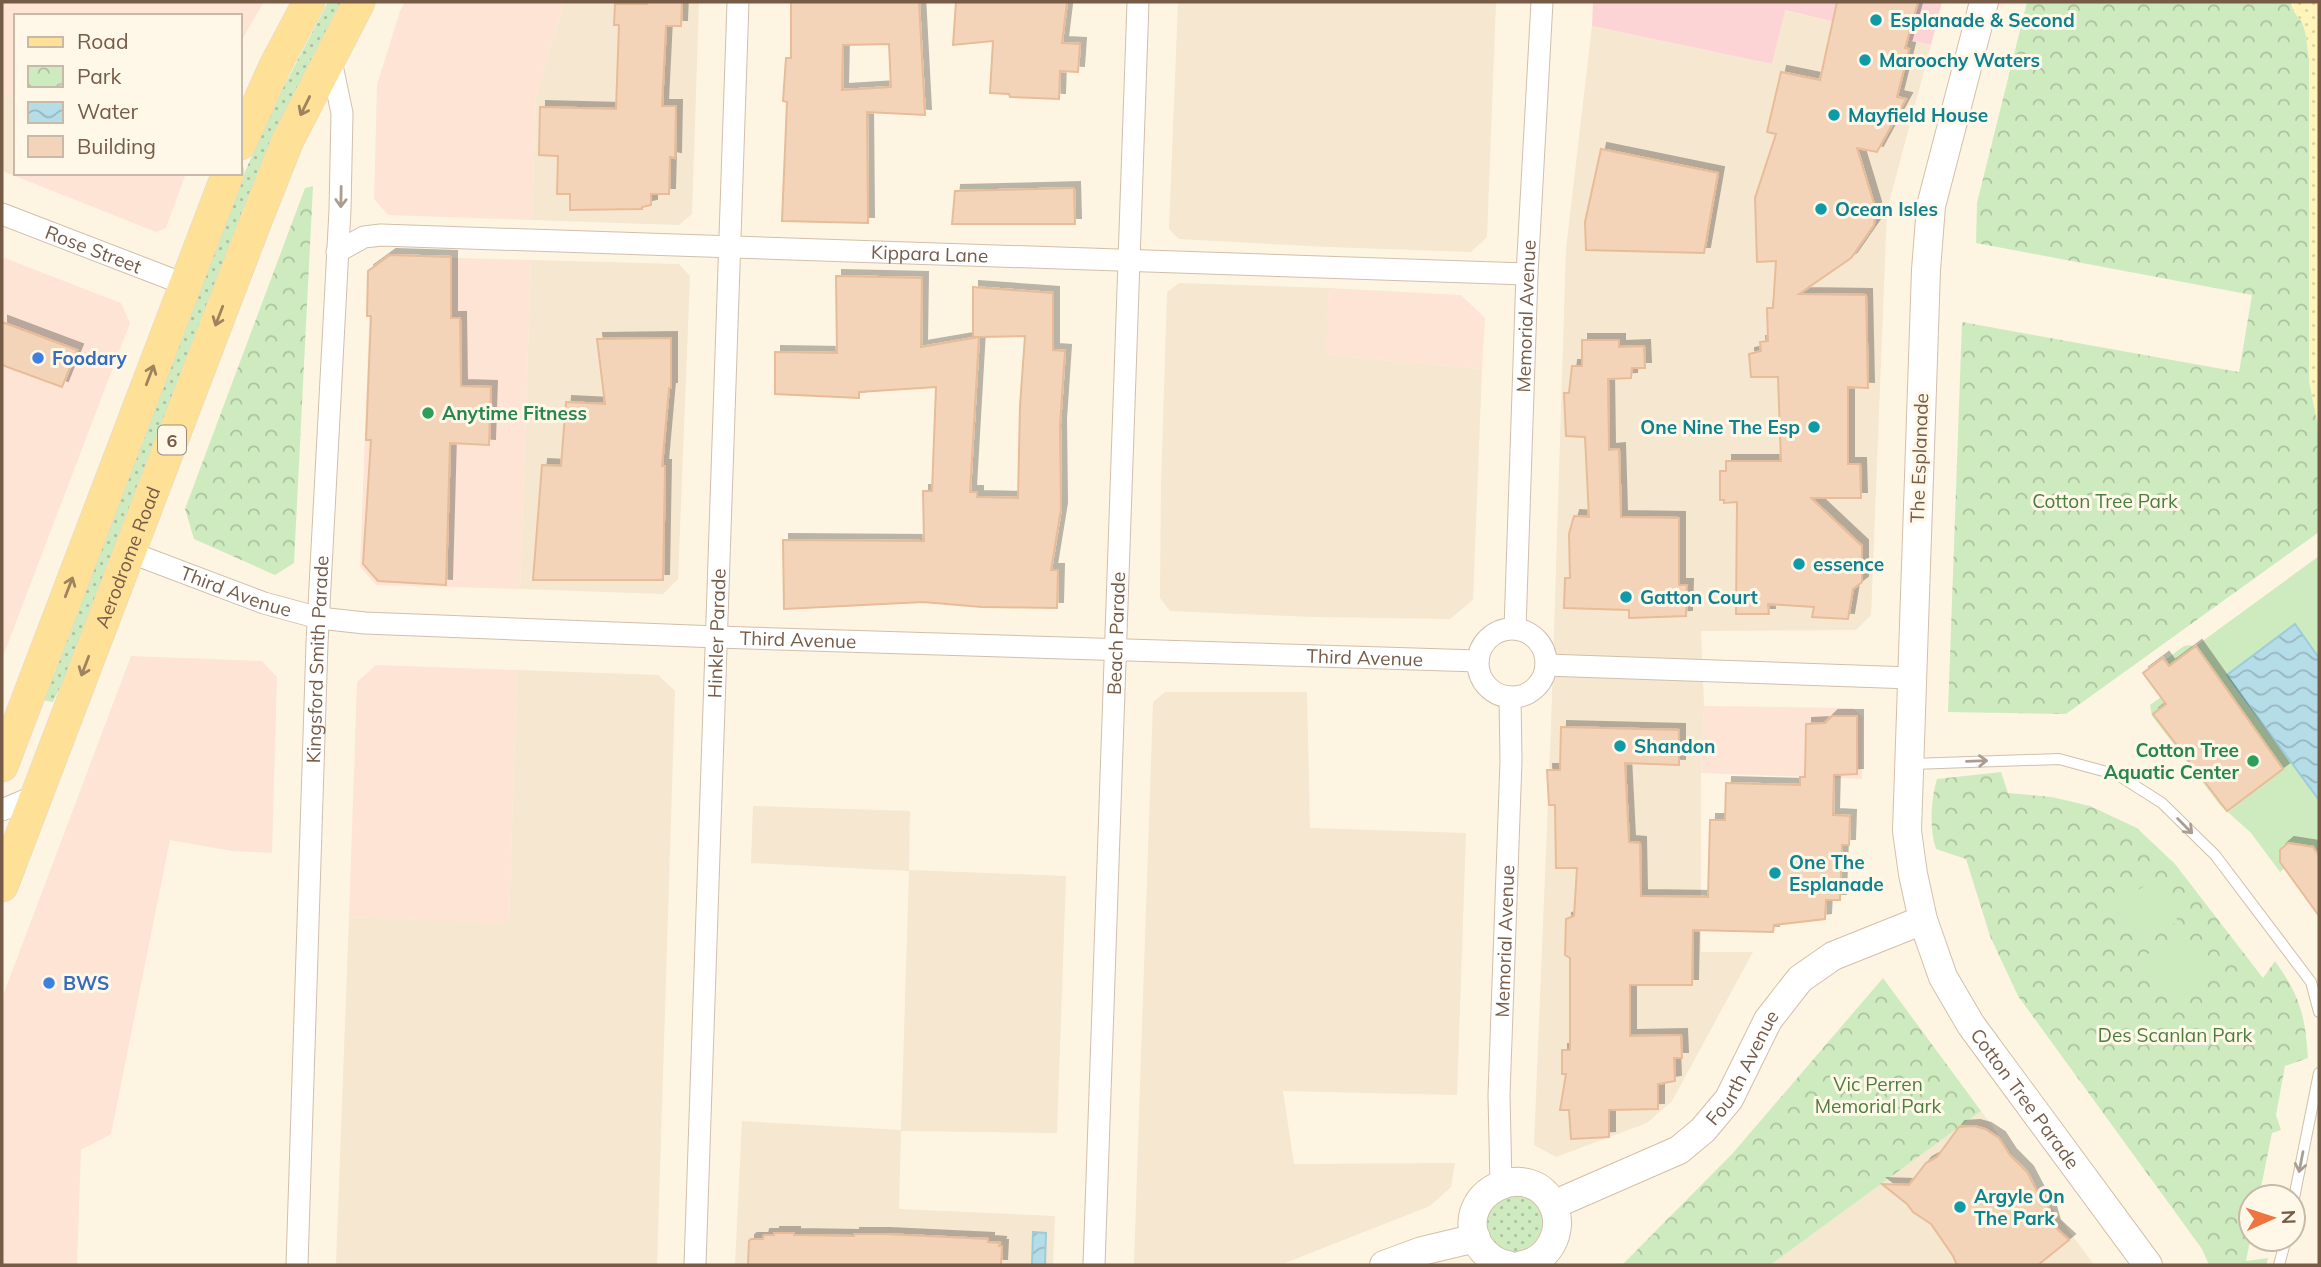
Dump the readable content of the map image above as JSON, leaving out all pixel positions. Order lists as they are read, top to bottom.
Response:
{
  "streets": {
    "main road": ["6", "Aerodrome Road"],
    "street": [
      "Rose Street",
      "Kippara Lane",
      "Memorial Avenue",
      "The Esplanade",
      "Third Avenue",
      "Beach Parade",
      "Hinkler Parade",
      "Kingsford Smith Parade",
      "Fourth Avenue",
      "Cotton Tree Parade"
    ]
  },
  "crossings": [
    ["Rose Street", "6"],
    ["Kippara Lane", "Memorial Avenue"],
    ["Kippara Lane", "Beach Parade"],
    ["Kippara Lane", "Hinkler Parade"],
    ["Kippara Lane", "Kingsford Smith Parade"],
    ["Memorial Avenue", "Third Avenue"],
    ["The Esplanade", "Fourth Avenue"],
    ["The Esplanade", "Cotton Tree Parade"],
    ["Aerodrome Road", "Third Avenue"],
    ["Aerodrome Road", "Kingsford Smith Parade"],
    ["Third Avenue", "Beach Parade"],
    ["Third Avenue", "Hinkler Parade"],
    ["Third Avenue", "Kingsford Smith Parade"],
    ["Fourth Avenue", "Cotton Tree Parade"]
  ],
  "parks": ["Cotton Tree Park", "Des Scanlan Park", "Vic Perren Memorial Park"],
  "places": [
    "Esplanade & Second",
    "Maroochy Waters",
    "Mayfield House",
    "Ocean Isles",
    "Foodary",
    "Anytime Fitness",
    "One Nine The Esp",
    "essence",
    "Gatton Court",
    "Shandon",
    "Cotton Tree Aquatic Center",
    "One The Esplanade",
    "BWS",
    "Argyle On The Park"
  ],
  "legend": [
    "Road",
    "Park",
    "Water",
    "Building"
  ],
  "north": "right"
}
